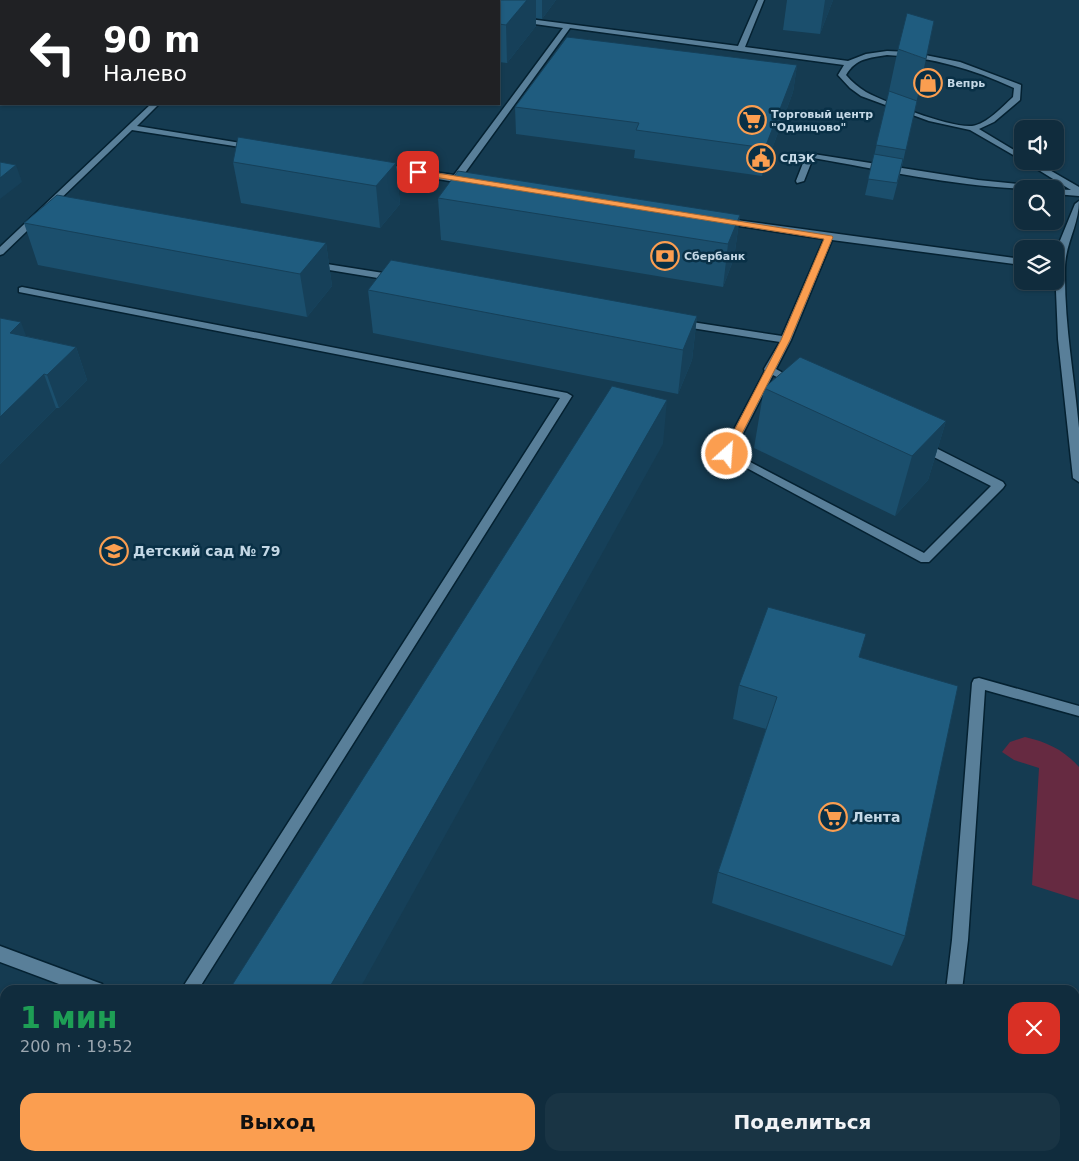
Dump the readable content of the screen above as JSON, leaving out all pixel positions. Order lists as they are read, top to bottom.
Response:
{
  "places": {
    "shop": ["Вепрь"],
    "supermarket": ["Торговый центр \"Одинцово\"", "Лента"],
    "public building": ["СДЭК"],
    "bank": ["Сбербанк"],
    "school or university": ["Детский сад № 79"]
  },
  "page": {
    "turn": ["90 m", "Налево"],
    "heading": ["1 мин", "200 m · 19:52"],
    "buttons": ["Выход", "Поделиться"]
  }
}
